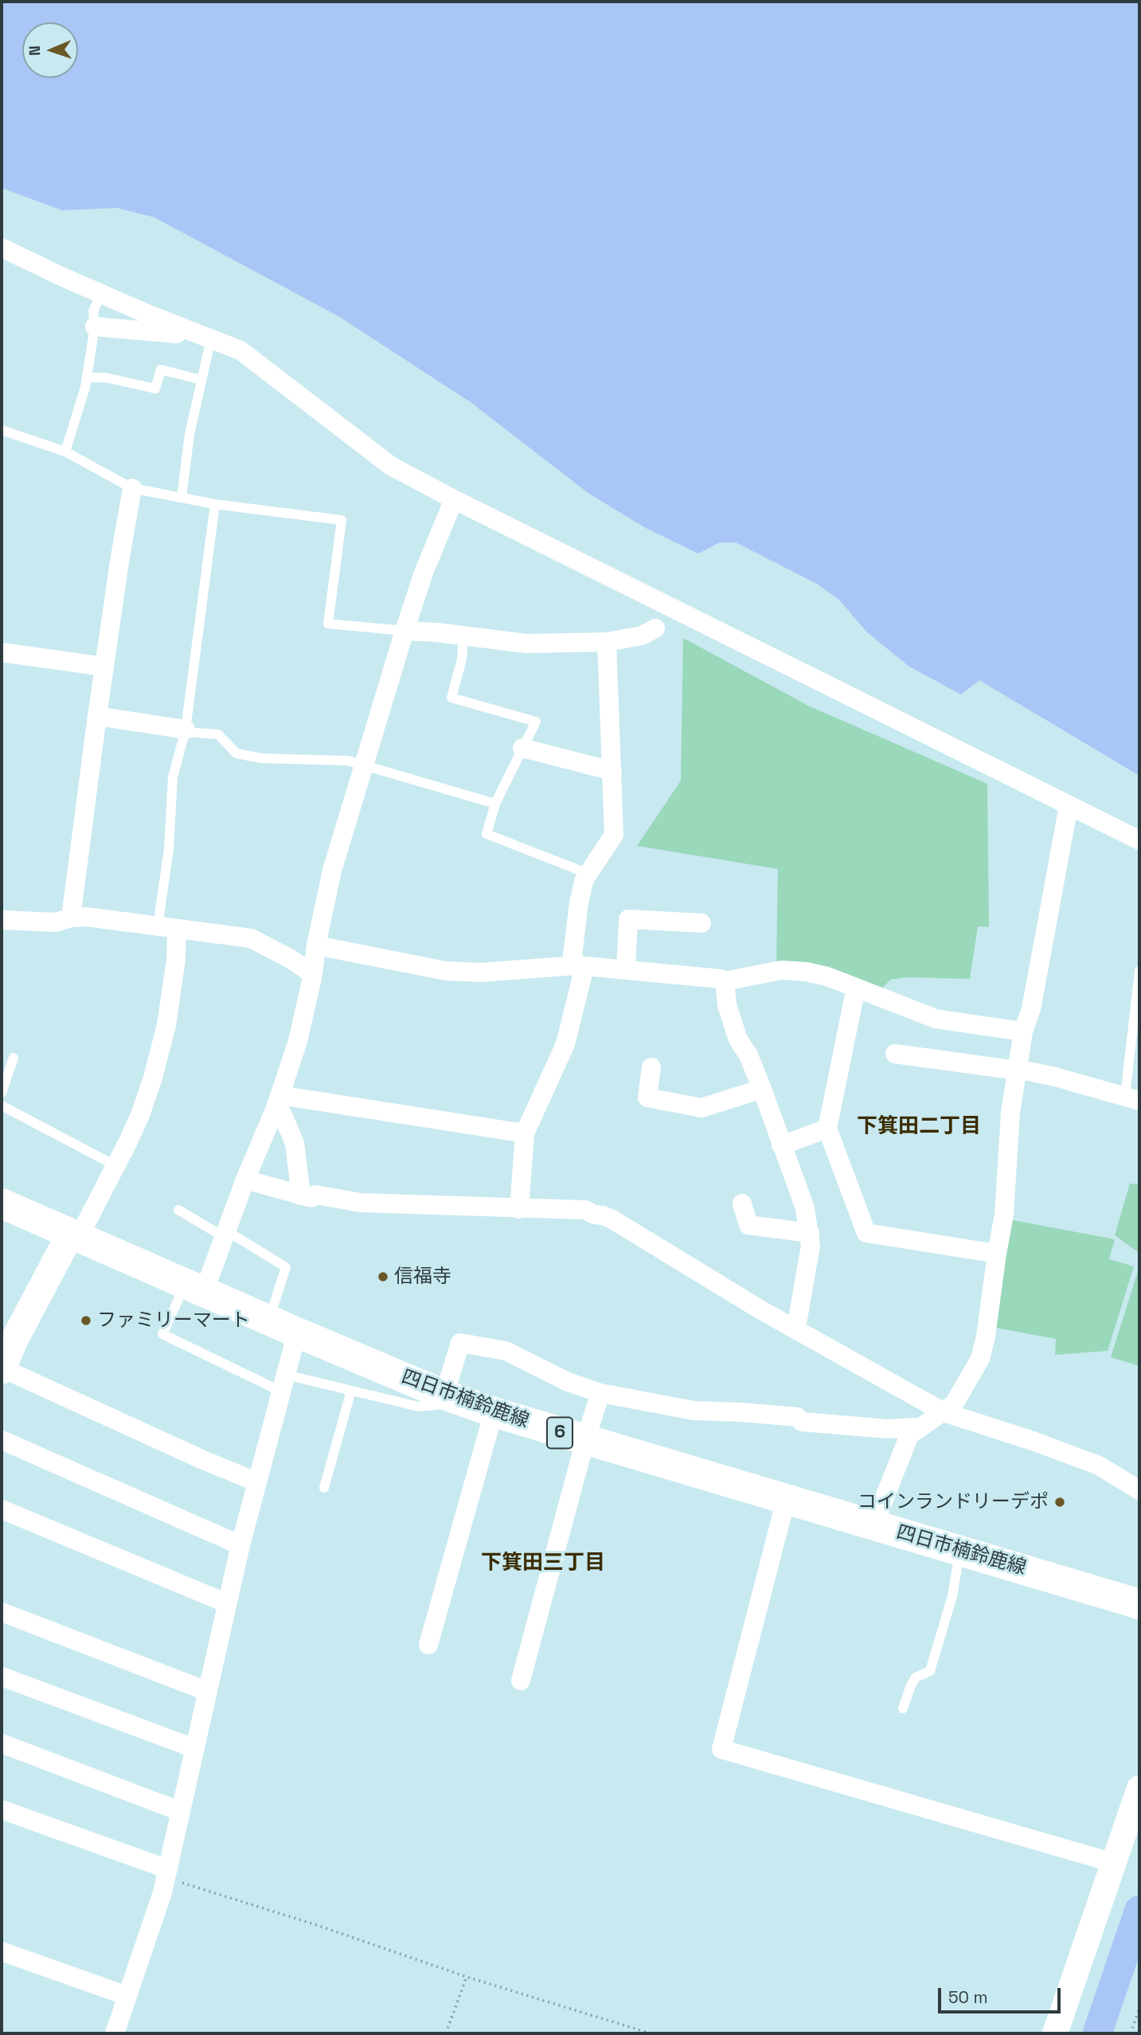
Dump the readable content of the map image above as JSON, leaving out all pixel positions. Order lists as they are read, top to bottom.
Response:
{
  "streets": {
    "main road": ["四日市楠鈴鹿線", "6"]
  },
  "districts": ["下箕田二丁目", "下箕田三丁目"],
  "places": ["信福寺", "ファミリーマート", "コインランドリーデポ"],
  "scale_bar": "50 m",
  "north": "left"
}
